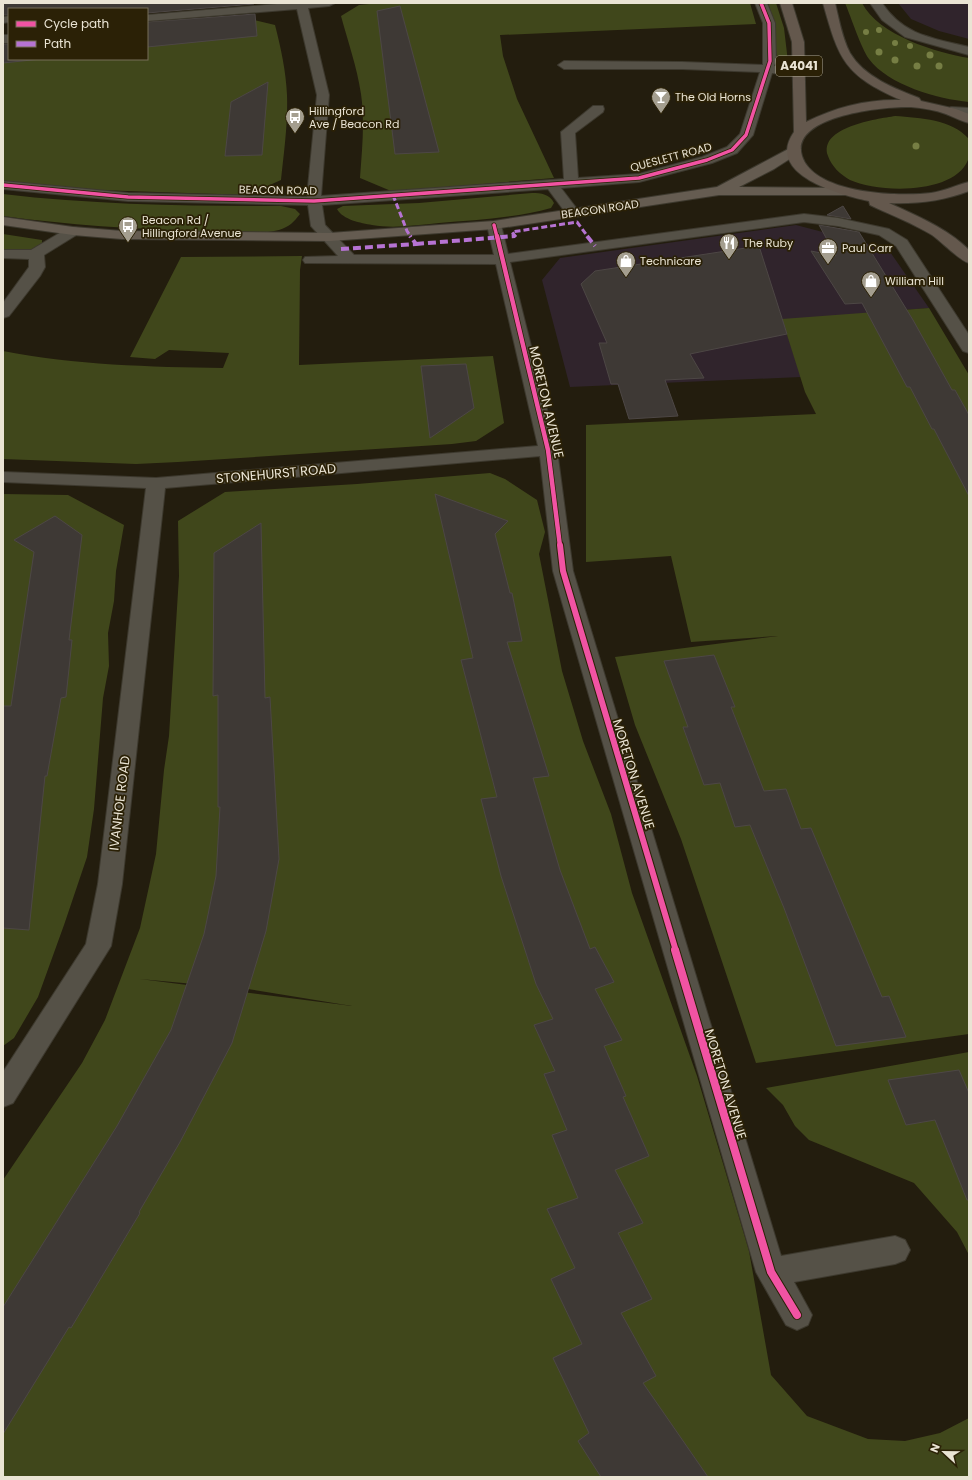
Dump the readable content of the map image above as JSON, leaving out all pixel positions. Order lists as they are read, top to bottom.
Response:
{
  "streets": {
    "highway": ["A4041"],
    "main road": ["BEACON ROAD"],
    "street": [
      "QUESLETT ROAD",
      "MORETON AVENUE",
      "STONEHURST ROAD",
      "IVANHOE ROAD"
    ]
  },
  "crossings": [
    ["QUESLETT ROAD", "BEACON ROAD"],
    ["BEACON ROAD", "MORETON AVENUE"],
    ["MORETON AVENUE", "STONEHURST ROAD"],
    ["STONEHURST ROAD", "IVANHOE ROAD"]
  ],
  "places": {
    "bar": ["The Old Horns"],
    "bus stop": ["Hillingford Ave / Beacon Rd", "Beacon Rd / Hillingford Avenue"],
    "restaurant": ["The Ruby"],
    "office": ["Paul Carr"],
    "shop": ["Technicare", "William Hill"]
  },
  "legend": ["Cycle path", "Path"],
  "north": "left"
}
